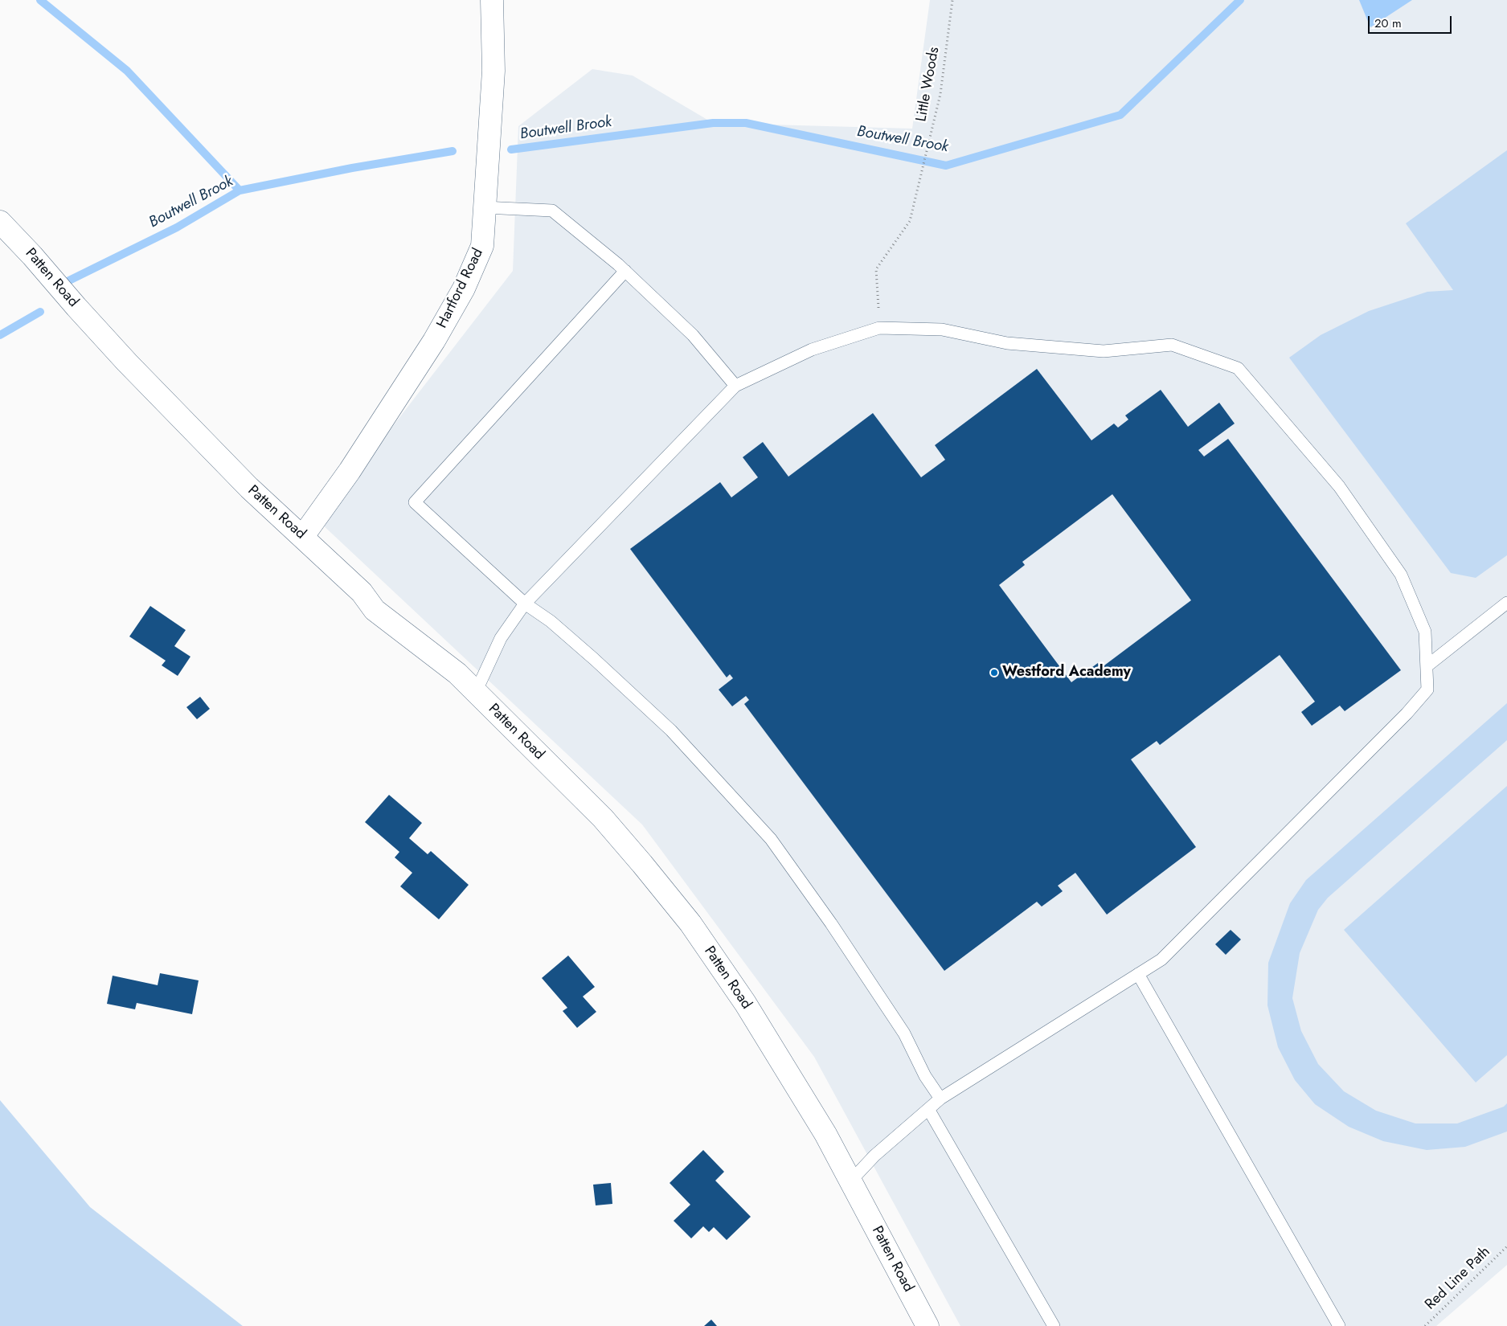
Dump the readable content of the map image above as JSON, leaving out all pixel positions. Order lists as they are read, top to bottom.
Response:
{
  "streets": {
    "street": ["Patten Road", "Hartford Road"],
    "path": ["Little Woods", "Red Line Path"]
  },
  "crossings": [
    ["Patten Road", "Hartford Road"]
  ],
  "water": ["Boutwell Brook"],
  "places": ["Westford Academy"],
  "scale_bar": "20 m"
}
